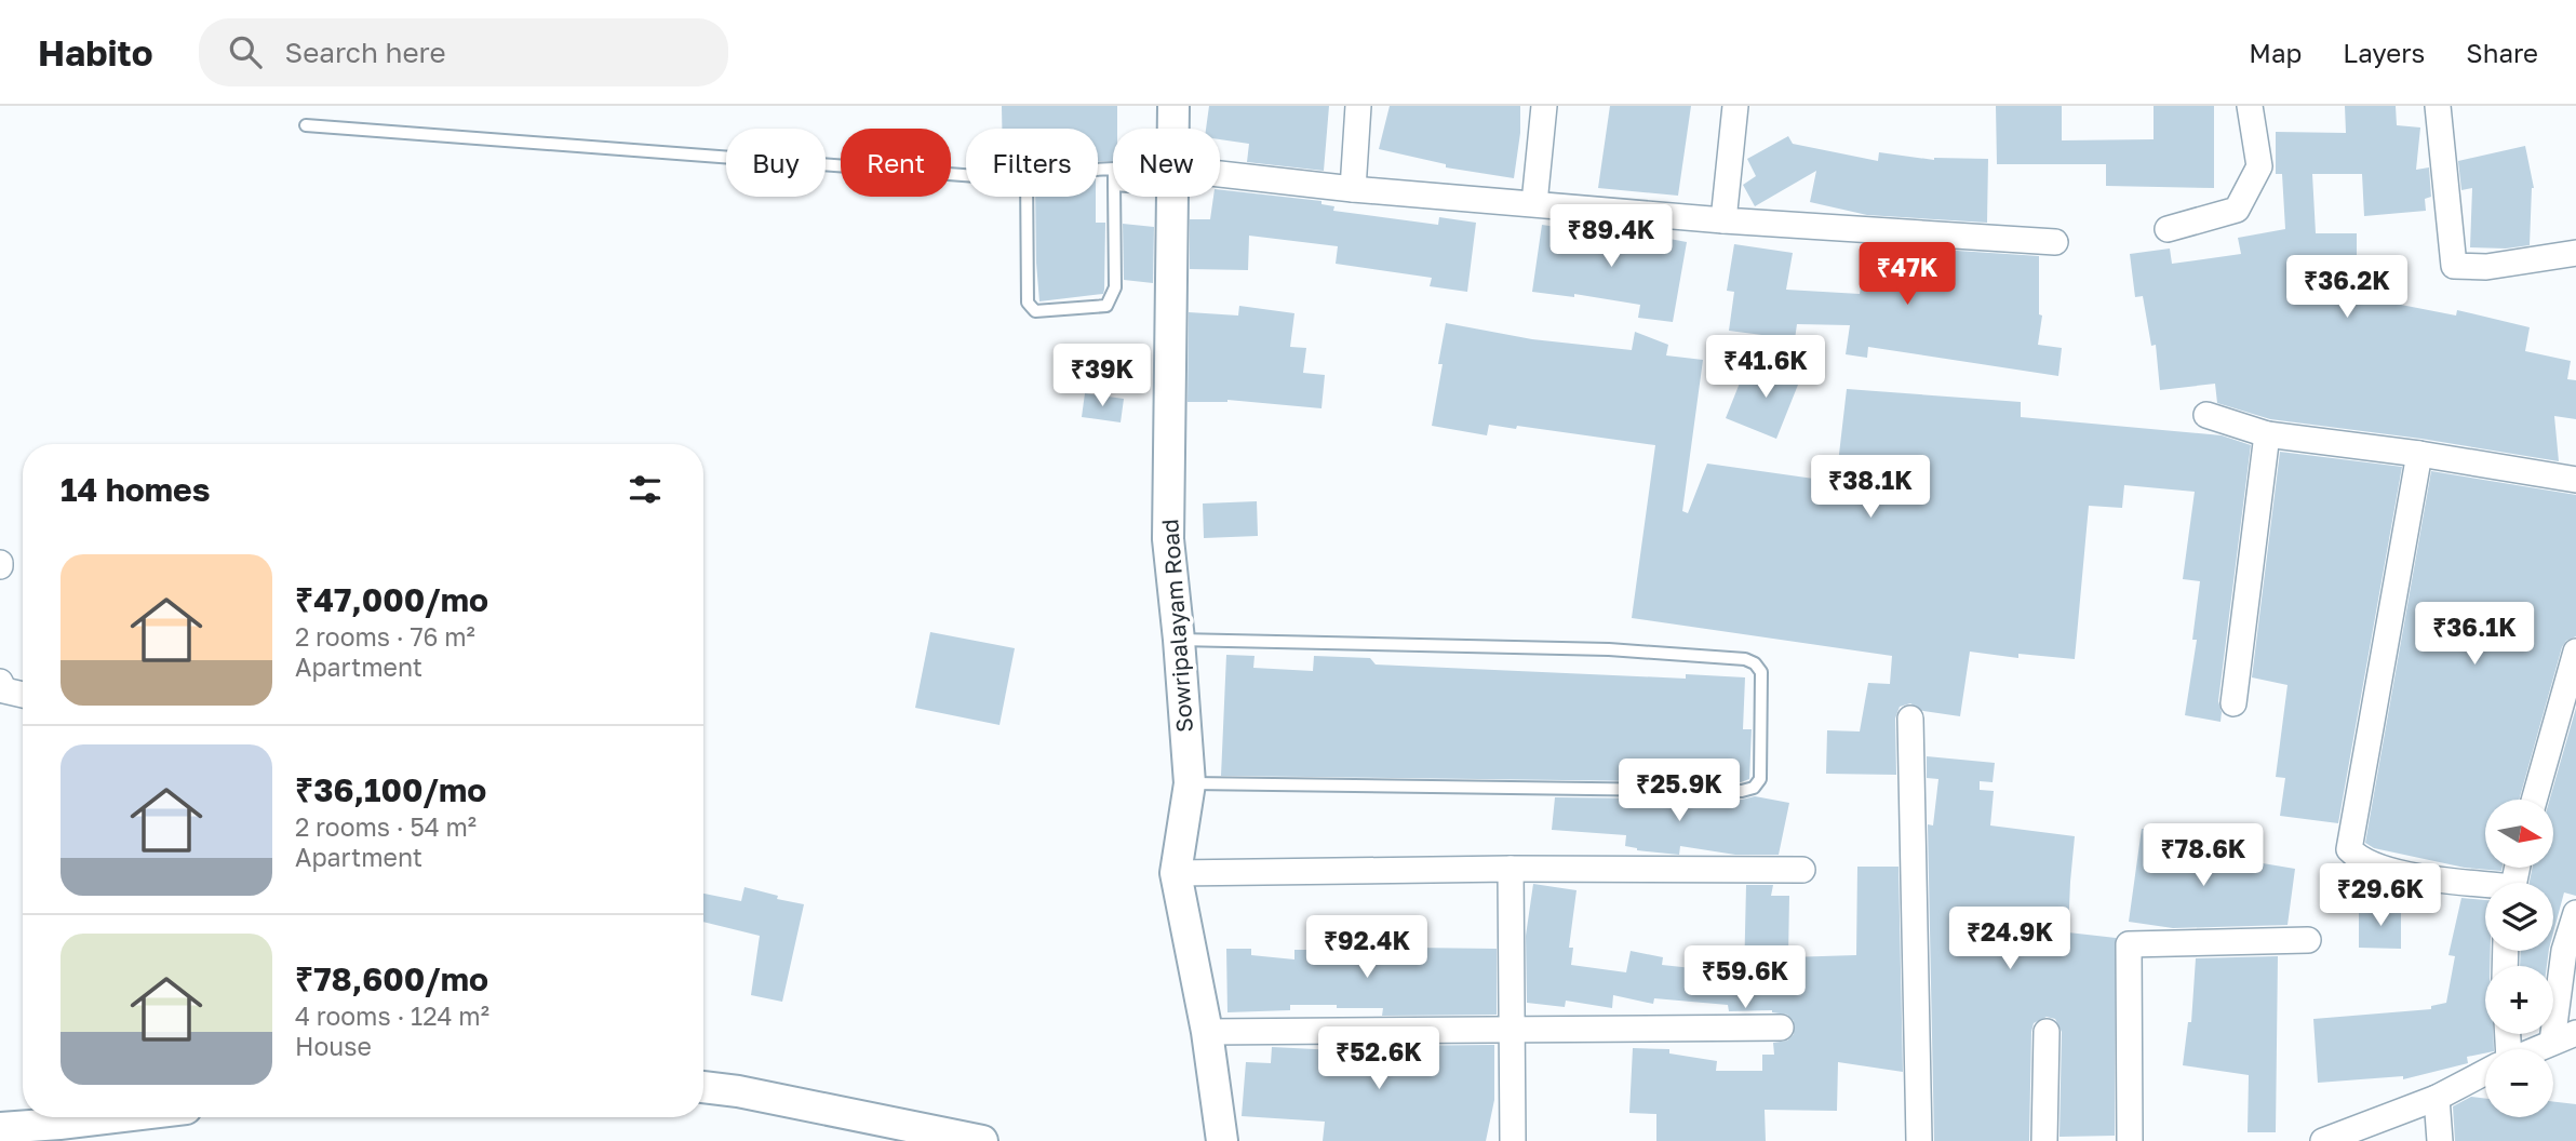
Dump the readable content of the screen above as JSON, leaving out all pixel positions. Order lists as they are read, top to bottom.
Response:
{
  "streets": {
    "street": ["Sowripalayam Road"]
  },
  "north": "right",
  "page": {
    "header": "Habito",
    "search": "Search here",
    "nav": ["Map", "Layers", "Share"],
    "chip": [
      "Buy",
      "Rent",
      "Filters",
      "New"
    ],
    "price": [
      "₹89.4K",
      "₹47K",
      "₹36.2K",
      "₹41.6K",
      "₹39K",
      "₹38.1K",
      "₹36.1K",
      "₹25.9K",
      "₹78.6K",
      "₹29.6K",
      "₹24.9K",
      "₹92.4K",
      "₹59.6K",
      "₹52.6K"
    ],
    "heading": "14 homes",
    "list": [
      {
        "name": "₹47,000/mo",
        "note": "2 rooms · 76 m² · Apartment"
      },
      {
        "name": "₹36,100/mo",
        "note": "2 rooms · 54 m² · Apartment"
      },
      {
        "name": "₹78,600/mo",
        "note": "4 rooms · 124 m² · House"
      }
    ],
    "map_buttons": ["+", "−"]
  }
}
